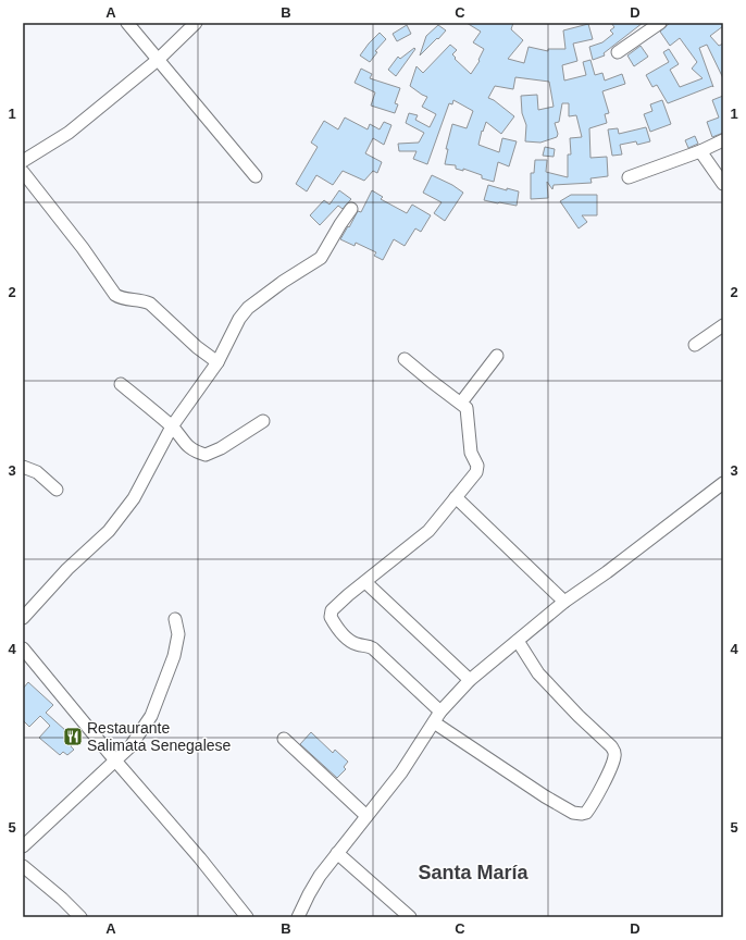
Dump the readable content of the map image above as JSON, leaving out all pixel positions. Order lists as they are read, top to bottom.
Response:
{
  "districts": ["Santa María"],
  "places": {
    "restaurant": ["Restaurante Salimata Senegalese"]
  },
  "grid": {
    "columns": [
      "A",
      "B",
      "C",
      "D"
    ],
    "rows": [
      "1",
      "2",
      "3",
      "4",
      "5"
    ]
  }
}
